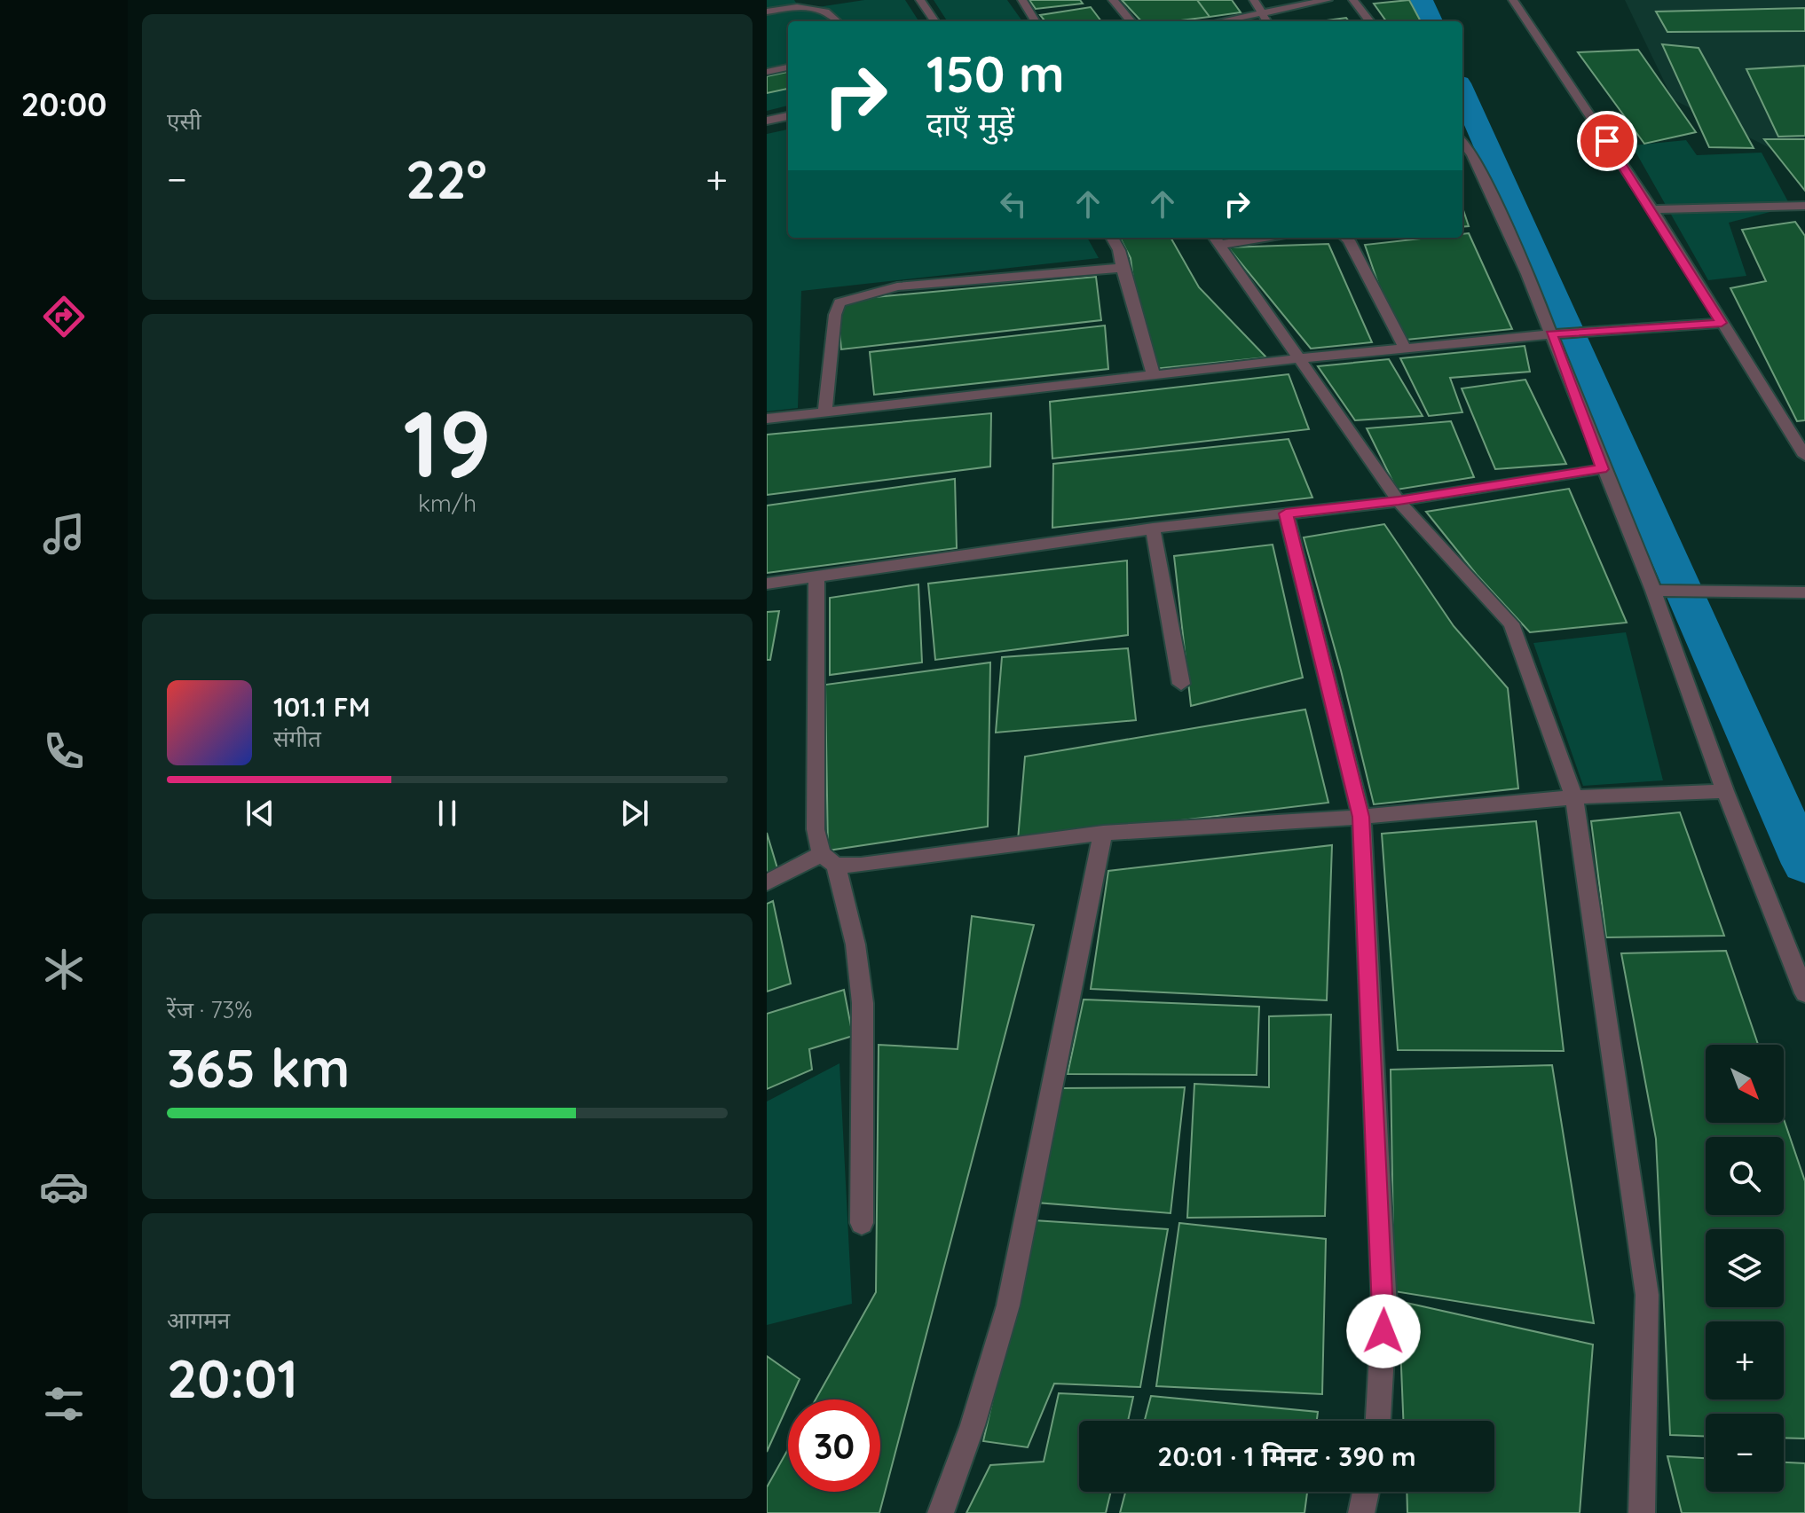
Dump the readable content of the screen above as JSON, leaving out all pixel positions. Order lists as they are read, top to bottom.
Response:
{
  "north": "bottom right",
  "page": {
    "tabs": "20:00",
    "tile": [
      "एसी",
      ["19", "km/h"],
      ["रेंज · 73%", "365 km"],
      ["आगमन", "20:01"]
    ],
    "turn": ["150 m", "दाएँ मुड़ें"],
    "heat": ["−", "22°", "+"],
    "song": ["101.1 FM", "संगीत"],
    "map_buttons": ["+", "−"],
    "limit": "30",
    "trip": "20:01 · 1 मिनट · 390 m"
  }
}
